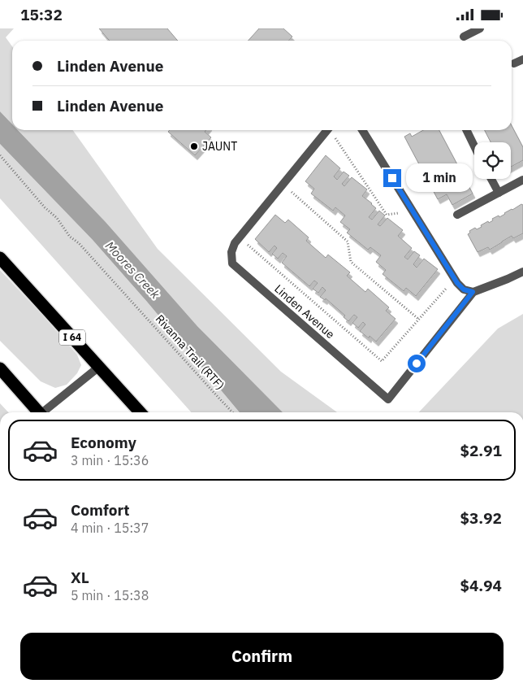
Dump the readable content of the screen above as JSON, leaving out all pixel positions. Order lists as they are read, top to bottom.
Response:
{
  "streets": {
    "highway": ["I 64"],
    "street": ["Linden Avenue"],
    "path": ["Rivanna Trail (RTF)"]
  },
  "water": ["Moores Creek"],
  "places": ["JAUNT"],
  "page": {
    "status": "15:32",
    "banner": ["Linden Avenue", "Linden Avenue"],
    "bubble": "1 min",
    "list": [
      {
        "name": "Economy",
        "note": "3 min · 15:36",
        "value": "$2.91"
      },
      {
        "name": "Comfort",
        "note": "4 min · 15:37",
        "value": "$3.92"
      },
      {
        "name": "XL",
        "note": "5 min · 15:38",
        "value": "$4.94"
      }
    ],
    "buttons": "Confirm"
  }
}
